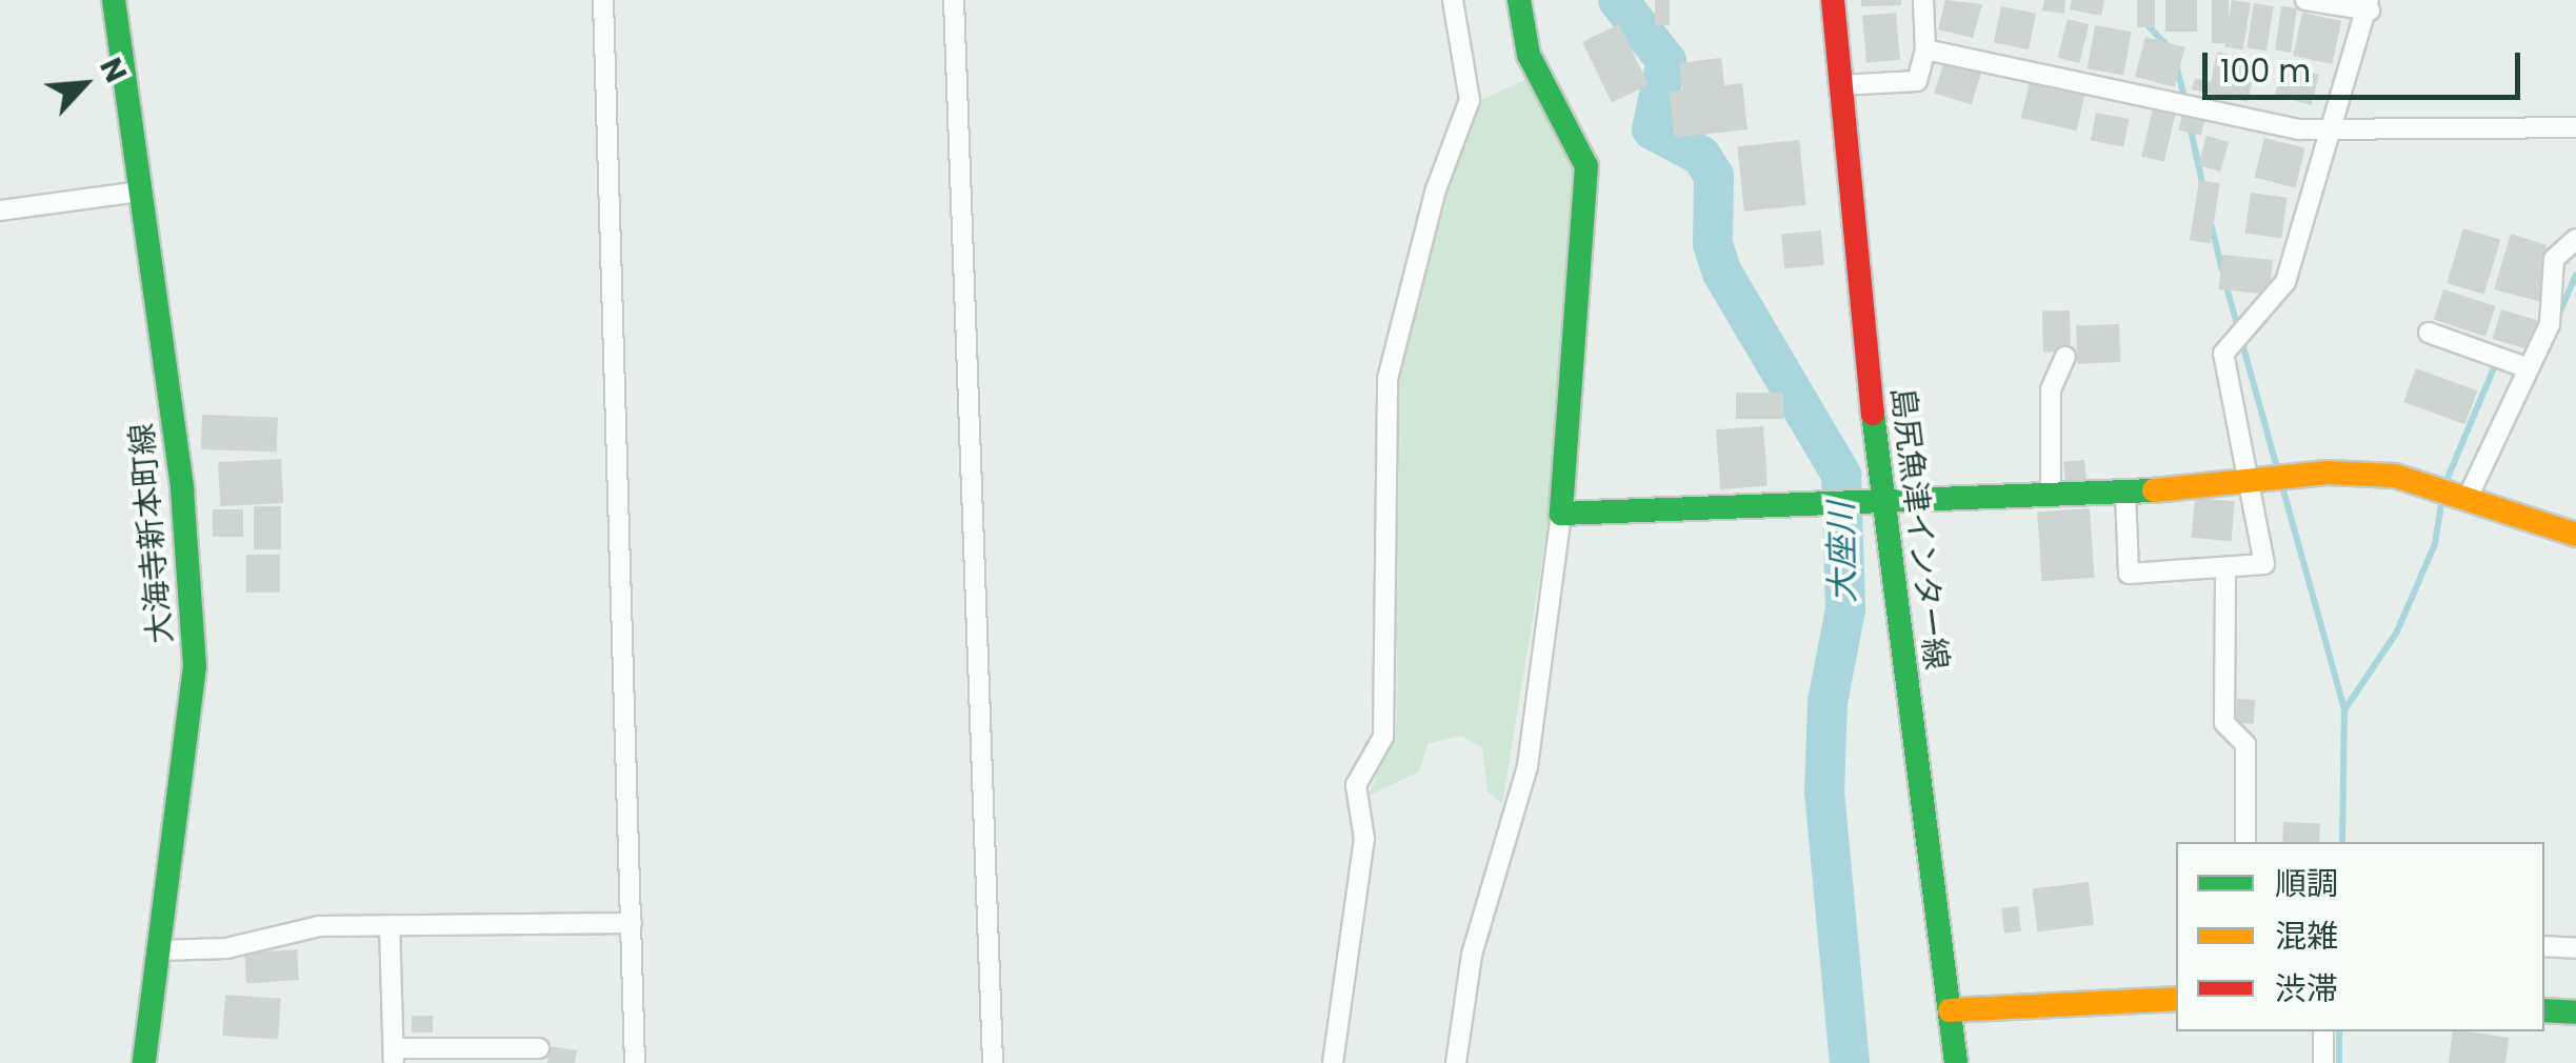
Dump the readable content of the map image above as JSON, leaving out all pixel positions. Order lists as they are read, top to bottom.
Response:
{
  "streets": {
    "main road": ["島尻魚津インター線", "大海寺新本町線"]
  },
  "water": ["大座川"],
  "legend": ["順調", "混雑", "渋滞"],
  "scale_bar": "100 m",
  "north": "top right"
}
